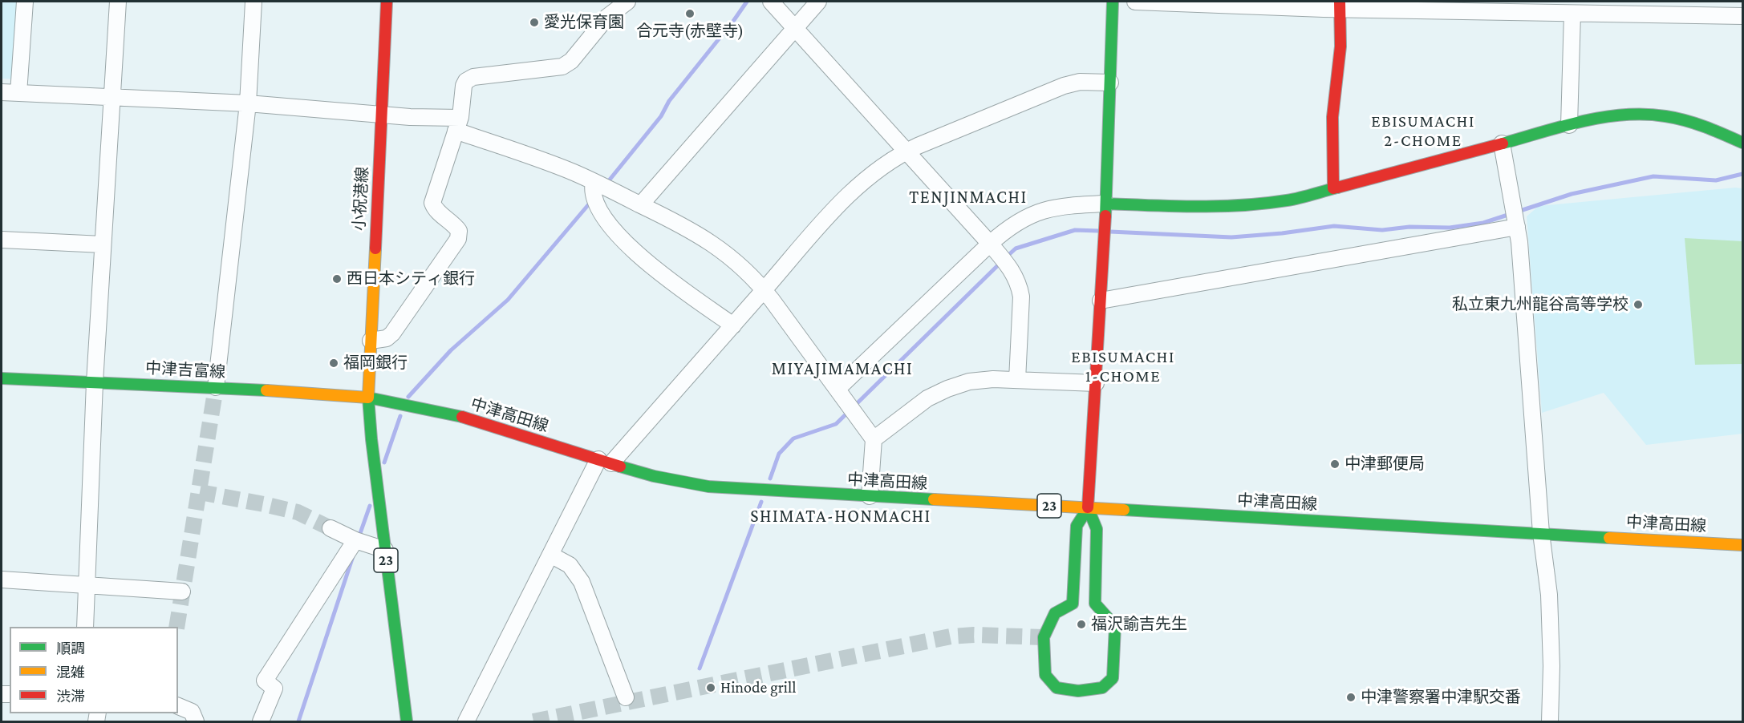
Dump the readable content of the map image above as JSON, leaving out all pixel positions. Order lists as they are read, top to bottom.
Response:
{
  "streets": {
    "main road": [
      "小祝港線",
      "中津吉富線",
      "中津高田線",
      "23"
    ]
  },
  "crossings": [
    ["小祝港線", "中津吉富線"],
    ["小祝港線", "中津高田線"],
    ["小祝港線", "23"],
    ["中津吉富線", "中津高田線"],
    ["中津吉富線", "23"],
    ["中津高田線", "23"]
  ],
  "districts": [
    "EBISUMACHI 2-CHOME",
    "TENJINMACHI",
    "EBISUMACHI 1-CHOME",
    "MIYAJIMAMACHI",
    "SHIMATA-HONMACHI"
  ],
  "places": [
    "合元寺(赤壁寺)",
    "愛光保育園",
    "西日本シティ銀行",
    "私立東九州龍谷高等学校",
    "福岡銀行",
    "中津郵便局",
    "福沢諭吉先生",
    "Hinode grill",
    "中津警察署中津駅交番"
  ],
  "legend": ["順調", "混雑", "渋滞"]
}
